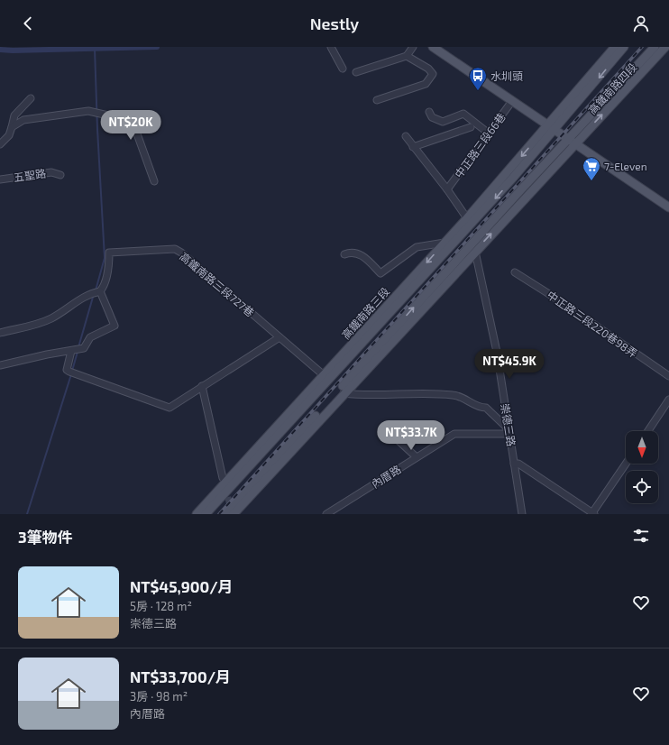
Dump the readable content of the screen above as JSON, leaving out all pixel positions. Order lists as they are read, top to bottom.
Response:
{
  "streets": {
    "main road": ["高鐵南路四段", "高鐵南路三段"],
    "street": [
      "中正路三段66巷",
      "五聖路",
      "高鐵南路三段727巷",
      "中正路三段220巷98弄",
      "崇德三路",
      "內厝路"
    ]
  },
  "crossings": [
    ["高鐵南路四段", "高鐵南路三段"],
    ["高鐵南路三段727巷", "高鐵南路三段"],
    ["崇德三路", "內厝路"]
  ],
  "places": {
    "bus stop": ["水圳頭"],
    "supermarket": ["7-Eleven"]
  },
  "north": "bottom",
  "page": {
    "header": "Nestly",
    "price": ["NT$20K", "NT$45.9K", "NT$33.7K"],
    "heading": "3筆物件",
    "list": [
      {
        "name": "NT$45,900/月",
        "note": "5房 · 128 m² · 崇德三路"
      },
      {
        "name": "NT$33,700/月",
        "note": "3房 · 98 m² · 內厝路"
      }
    ]
  }
}
